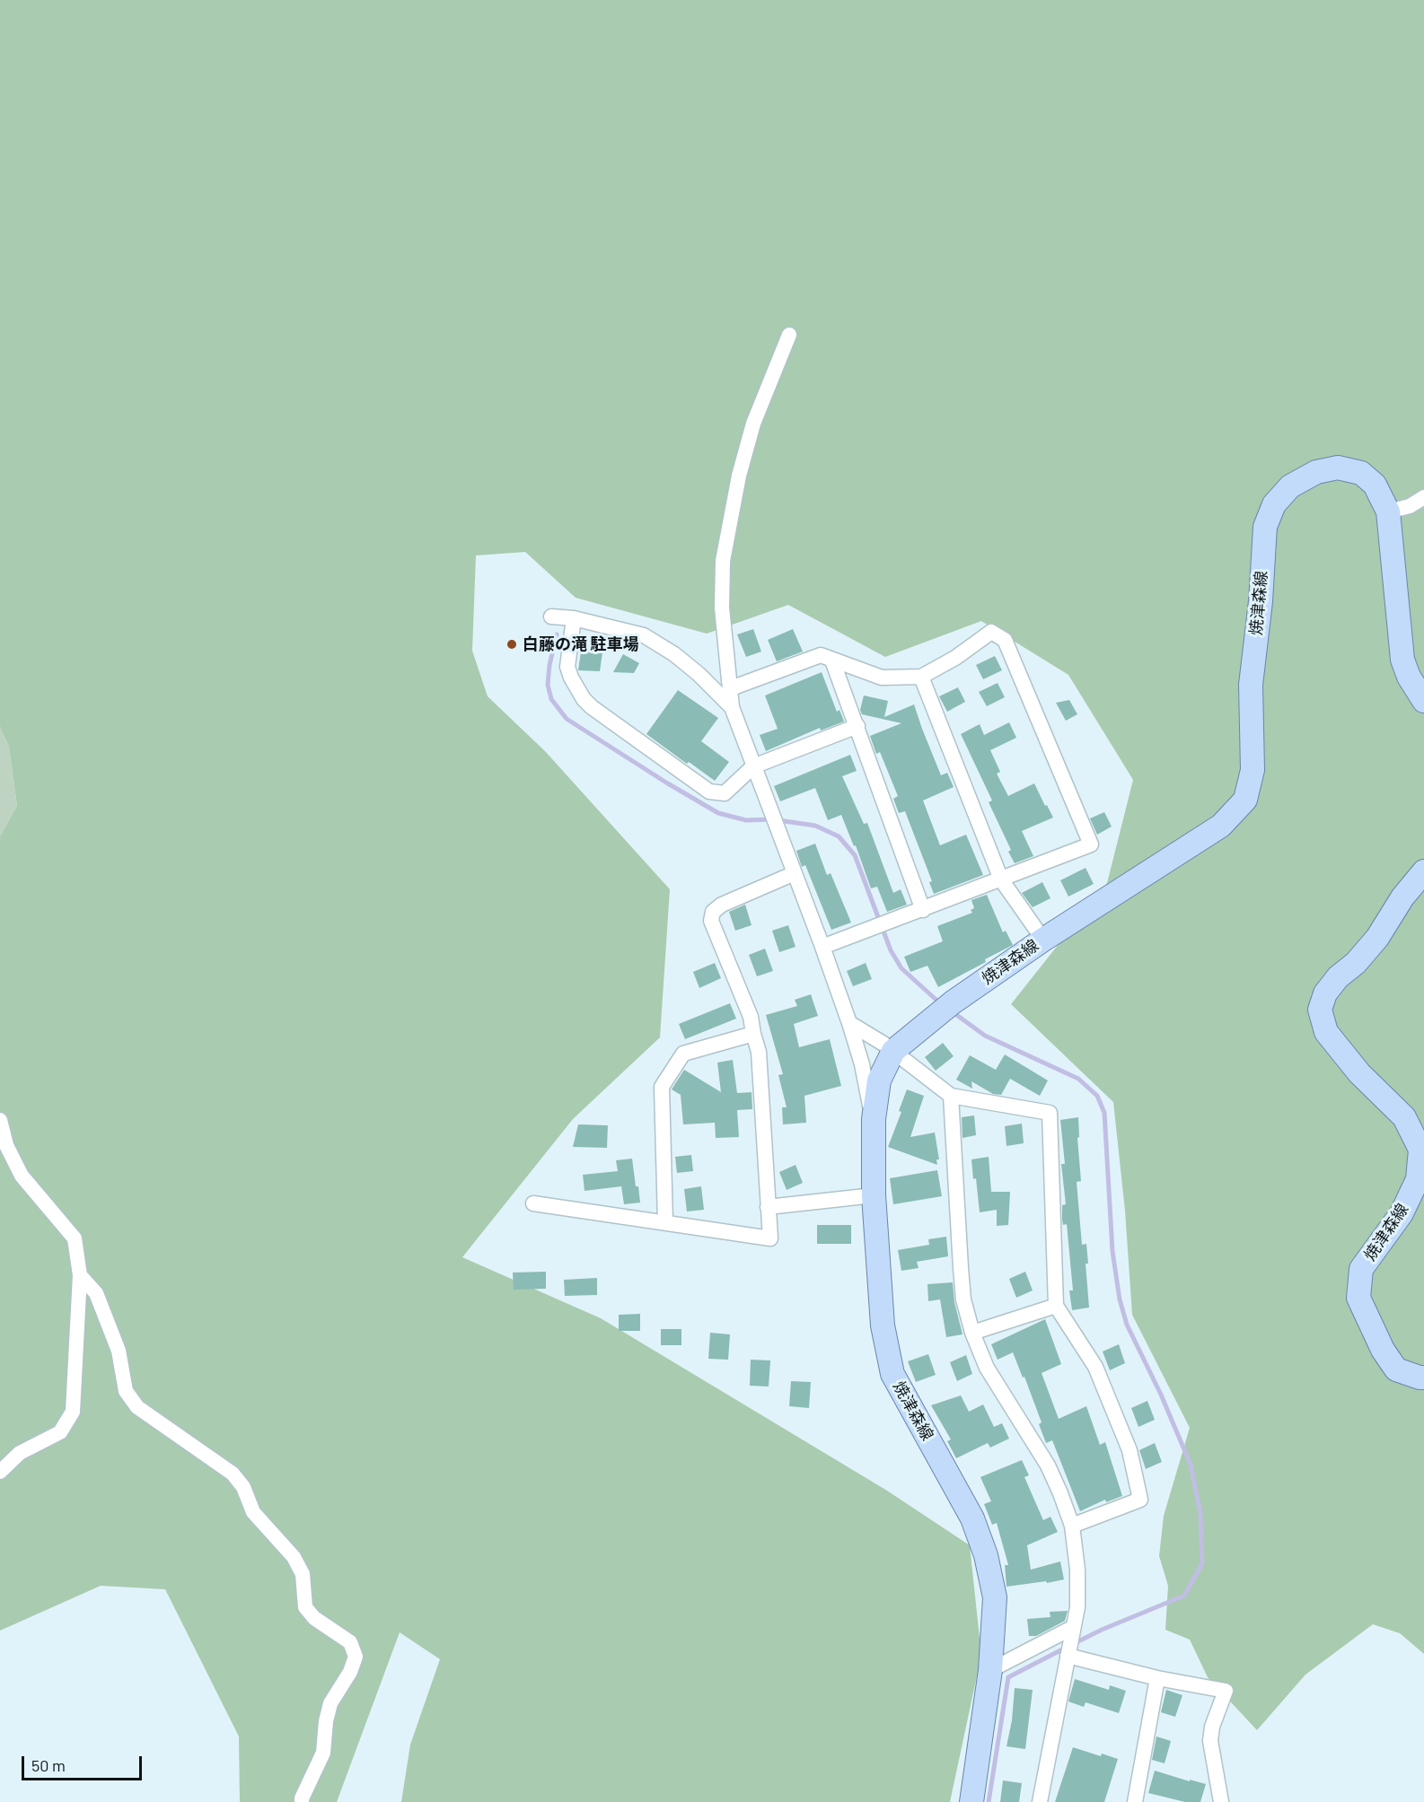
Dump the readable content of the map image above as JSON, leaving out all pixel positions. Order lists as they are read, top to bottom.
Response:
{
  "streets": {
    "main road": ["焼津森線"]
  },
  "places": ["白藤の滝 駐車場"],
  "scale_bar": "50 m"
}
